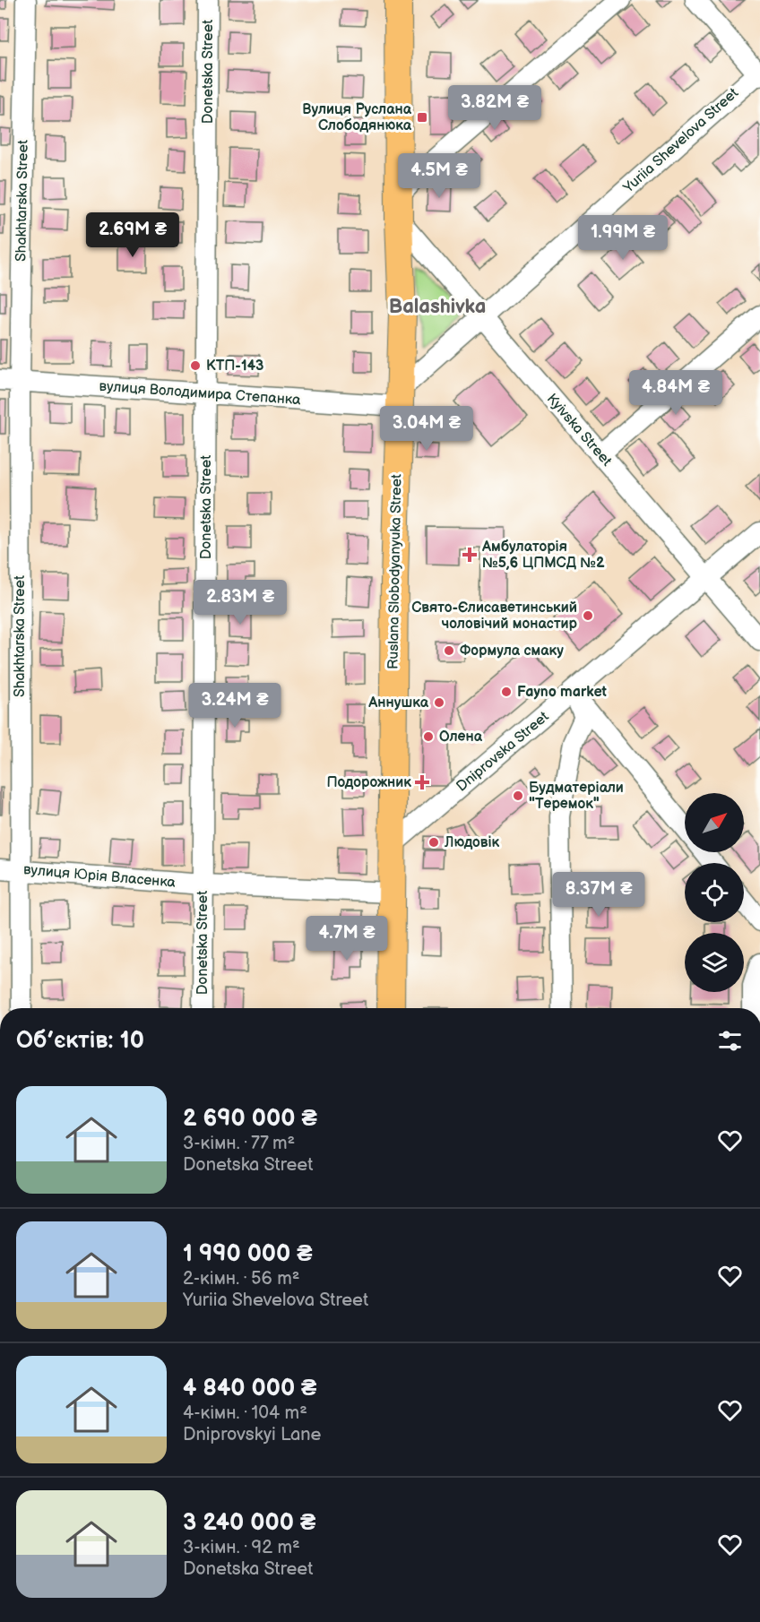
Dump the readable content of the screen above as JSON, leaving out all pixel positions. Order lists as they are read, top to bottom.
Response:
{
  "streets": {
    "main road": ["Ruslana Slobodyanyuka Street"],
    "street": [
      "Donetska Street",
      "Yuriia Shevelova Street",
      "Shakhtarska Street",
      "вулиця Володимира Степанка",
      "Kyivska Street",
      "Dniprovska Street",
      "вулиця Юрія Власенка"
    ]
  },
  "crossings": [
    ["Donetska Street", "вулиця Володимира Степанка"],
    ["Donetska Street", "вулиця Юрія Власенка"],
    ["Yuriia Shevelova Street", "вулиця Володимира Степанка"],
    ["Yuriia Shevelova Street", "Kyivska Street"],
    ["Yuriia Shevelova Street", "Ruslana Slobodyanyuka Street"],
    ["Shakhtarska Street", "вулиця Володимира Степанка"],
    ["Shakhtarska Street", "вулиця Юрія Власенка"],
    ["вулиця Володимира Степанка", "Ruslana Slobodyanyuka Street"],
    ["Kyivska Street", "Ruslana Slobodyanyuka Street"],
    ["Kyivska Street", "Dniprovska Street"],
    ["Ruslana Slobodyanyuka Street", "Dniprovska Street"],
    ["Ruslana Slobodyanyuka Street", "вулиця Юрія Власенка"]
  ],
  "districts": ["Balashivka"],
  "places": {
    "transit": ["Вулиця Руслана Слободянюка"],
    "other": [
      "КТП-143",
      "Свято-Єлисаветинський чоловічий монастир",
      "Формула смаку",
      "Fayno market",
      "Аннушка",
      "Олена",
      "Будматеріали \"Теремок\"",
      "Людовік"
    ],
    "health": ["Амбулаторія №5,6 ЦПМСД №2", "Подорожник"]
  },
  "north": "top right",
  "page": {
    "price": [
      "3.82M ₴",
      "4.5M ₴",
      "2.69M ₴",
      "1.99M ₴",
      "4.84M ₴",
      "3.04M ₴",
      "2.83M ₴",
      "3.24M ₴",
      "8.37M ₴",
      "4.7M ₴"
    ],
    "heading": "Об’єктів: 10",
    "list": [
      {
        "name": "2 690 000 ₴",
        "note": "3-кімн. · 77 m² · Donetska Street"
      },
      {
        "name": "1 990 000 ₴",
        "note": "2-кімн. · 56 m² · Yuriia Shevelova Street"
      },
      {
        "name": "4 840 000 ₴",
        "note": "4-кімн. · 104 m² · Dniprovskyi Lane"
      },
      {
        "name": "3 240 000 ₴",
        "note": "3-кімн. · 92 m² · Donetska Street"
      }
    ]
  }
}
